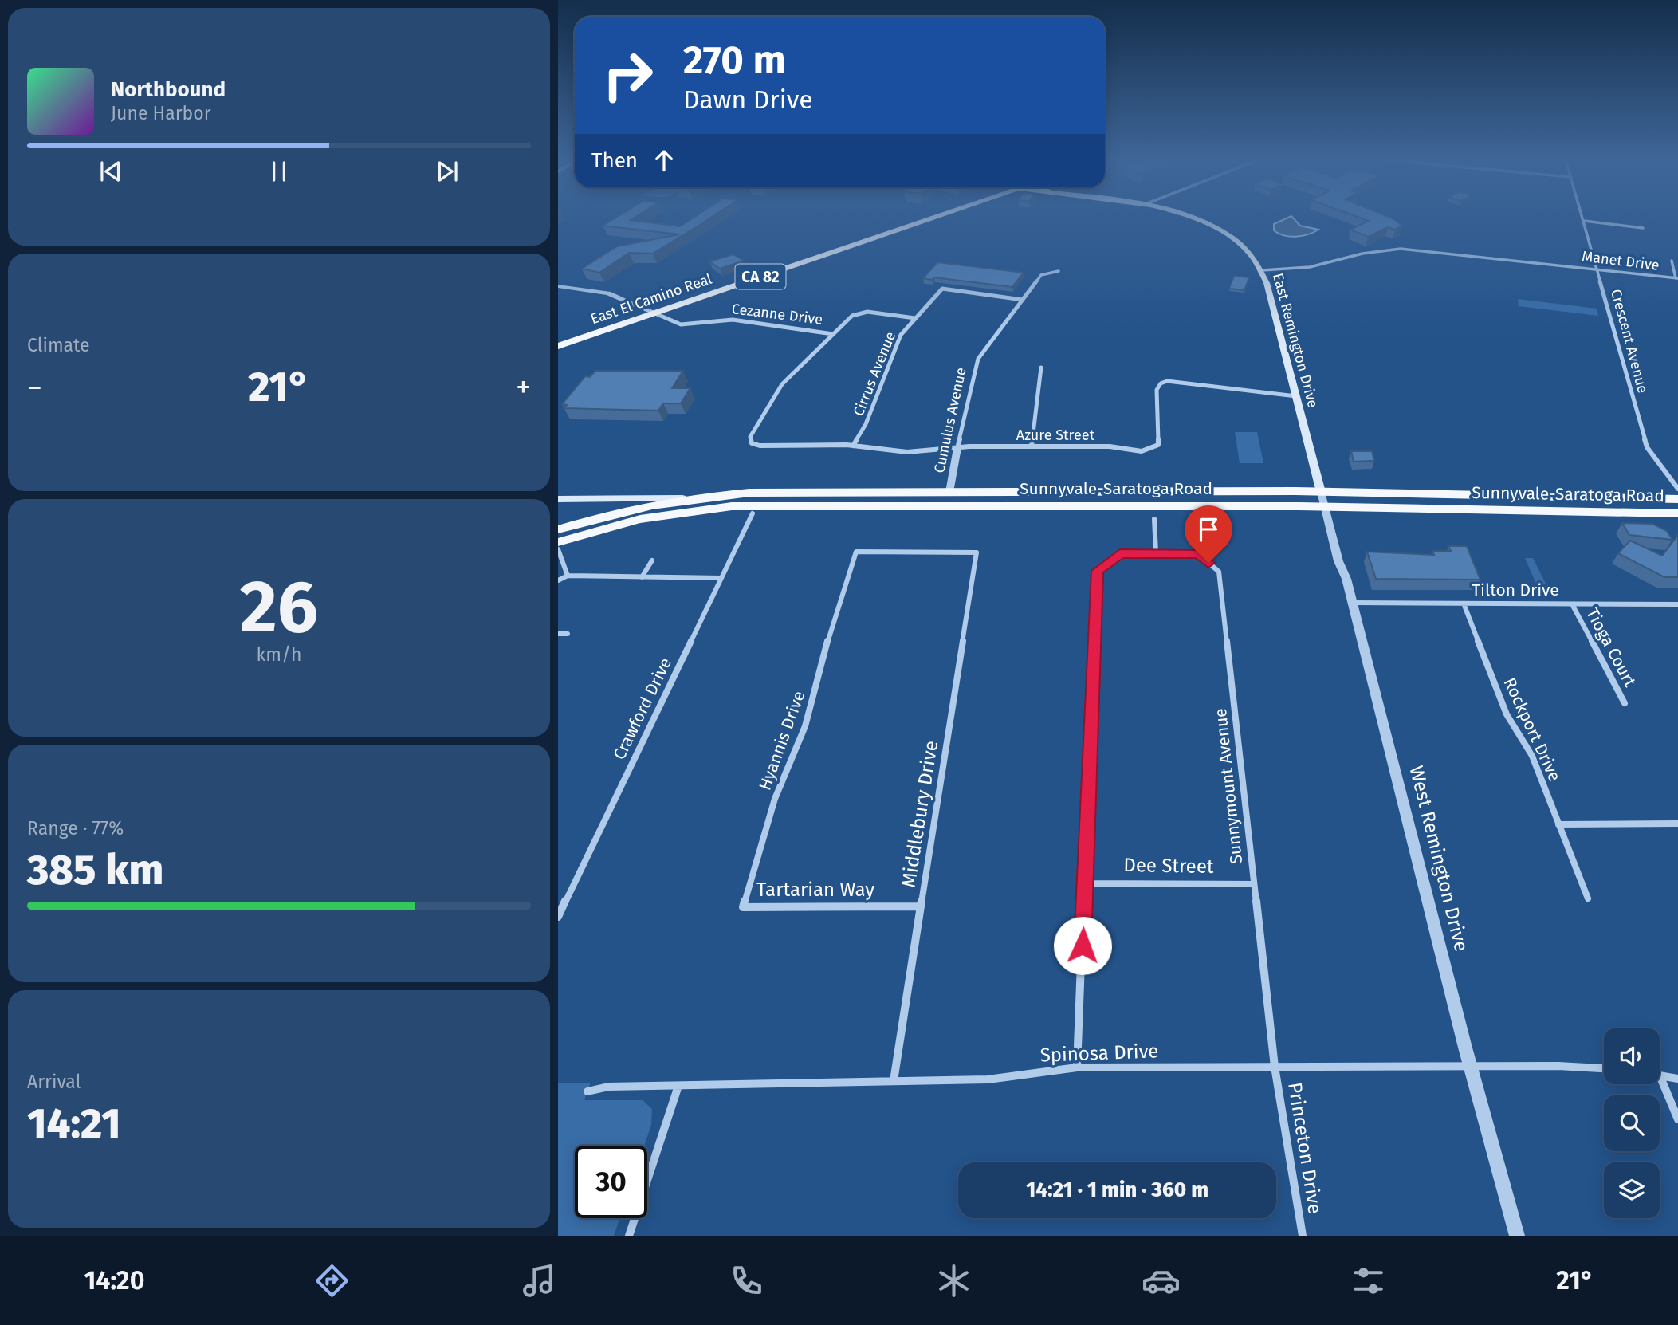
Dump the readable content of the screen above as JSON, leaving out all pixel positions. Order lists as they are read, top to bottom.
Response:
{
  "streets": {
    "main road": [
      "CA 82",
      "East El Camino Real",
      "East Remington Drive",
      "Sunnyvale-Saratoga Road"
    ],
    "street": [
      "Manet Drive",
      "Cezanne Drive",
      "Crescent Avenue",
      "Cirrus Avenue",
      "Cumulus Avenue",
      "Azure Street",
      "Tilton Drive",
      "Tioga Court",
      "Crawford Drive",
      "Rockport Drive",
      "Hyannis Drive",
      "Sunnymount Avenue",
      "Middlebury Drive",
      "West Remington Drive",
      "Dee Street",
      "Tartarian Way",
      "Spinosa Drive",
      "Princeton Drive"
    ]
  },
  "crossings": [
    ["Manet Drive", "East Remington Drive"],
    ["Manet Drive", "Crescent Avenue"],
    ["East El Camino Real", "Cezanne Drive"],
    ["Cezanne Drive", "Azure Street"],
    ["East Remington Drive", "Azure Street"],
    ["East Remington Drive", "Sunnyvale-Saratoga Road"],
    ["East Remington Drive", "West Remington Drive"],
    ["Cirrus Avenue", "Cumulus Avenue"],
    ["Cirrus Avenue", "Azure Street"],
    ["Cumulus Avenue", "Azure Street"],
    ["Cumulus Avenue", "Sunnyvale-Saratoga Road"],
    ["Sunnyvale-Saratoga Road", "West Remington Drive"],
    ["Tilton Drive", "Tioga Court"],
    ["Tilton Drive", "Rockport Drive"],
    ["Tilton Drive", "West Remington Drive"],
    ["Hyannis Drive", "Middlebury Drive"],
    ["Hyannis Drive", "Tartarian Way"],
    ["Sunnymount Avenue", "Dee Street"],
    ["Sunnymount Avenue", "Spinosa Drive"],
    ["Sunnymount Avenue", "Princeton Drive"],
    ["Middlebury Drive", "Tartarian Way"],
    ["Middlebury Drive", "Spinosa Drive"],
    ["West Remington Drive", "Spinosa Drive"],
    ["Spinosa Drive", "Princeton Drive"]
  ],
  "page": {
    "turn": ["270 m", "Dawn Drive"],
    "song": ["Northbound", "June Harbor"],
    "then": "Then",
    "tile": [
      "Climate",
      ["26", "km/h"],
      ["Range · 77%", "385 km"],
      ["Arrival", "14:21"]
    ],
    "heat": ["−", "21°", "+"],
    "limit": "30",
    "trip": "14:21 · 1 min · 360 m",
    "tabs": ["14:20", "21°"]
  }
}
